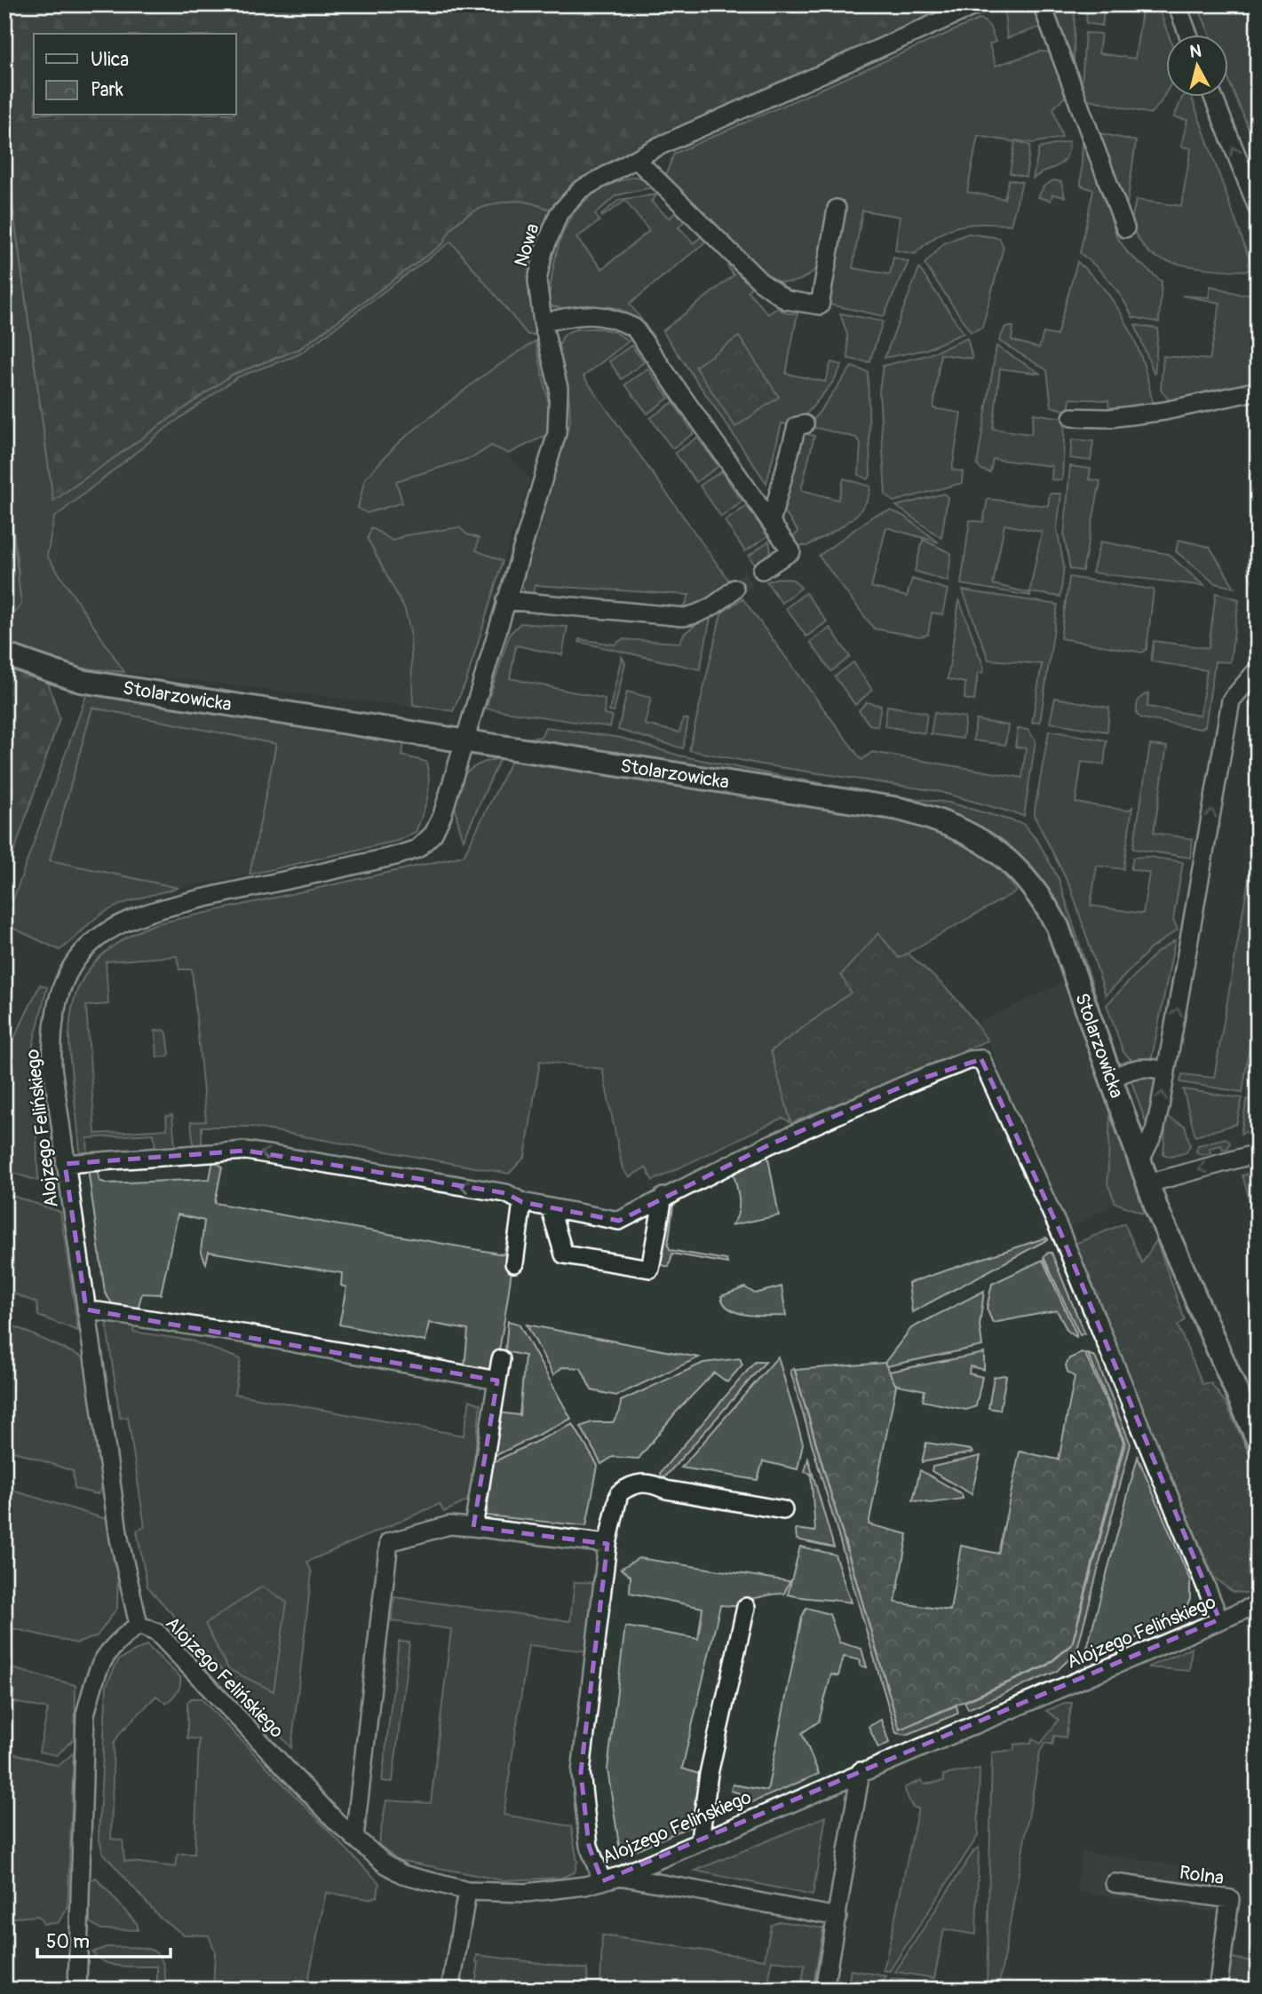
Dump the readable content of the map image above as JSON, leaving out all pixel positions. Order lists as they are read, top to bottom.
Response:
{
  "streets": {
    "street": [
      "Nowa",
      "Stolarzowicka",
      "Alojzego Felińskiego",
      "Rolna"
    ]
  },
  "crossings": [
    ["Nowa", "Stolarzowicka"],
    ["Nowa", "Alojzego Felińskiego"],
    ["Stolarzowicka", "Alojzego Felińskiego"]
  ],
  "legend": ["Ulica", "Park"],
  "scale_bar": "50 m",
  "north": "top"
}
